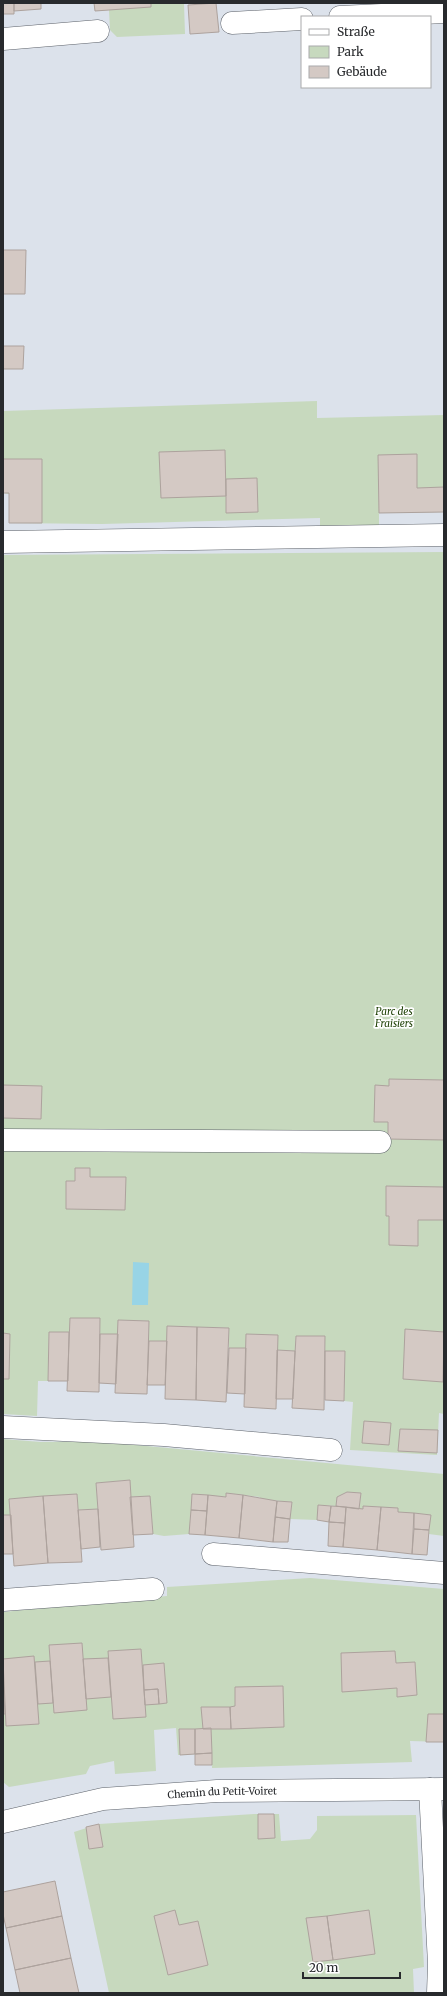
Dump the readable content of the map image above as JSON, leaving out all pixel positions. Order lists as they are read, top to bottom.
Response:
{
  "streets": {
    "street": ["Chemin du Petit-Voiret"]
  },
  "parks": ["Parc des Fraisiers"],
  "legend": ["Straße", "Park", "Gebäude"],
  "scale_bar": "20 m"
}
